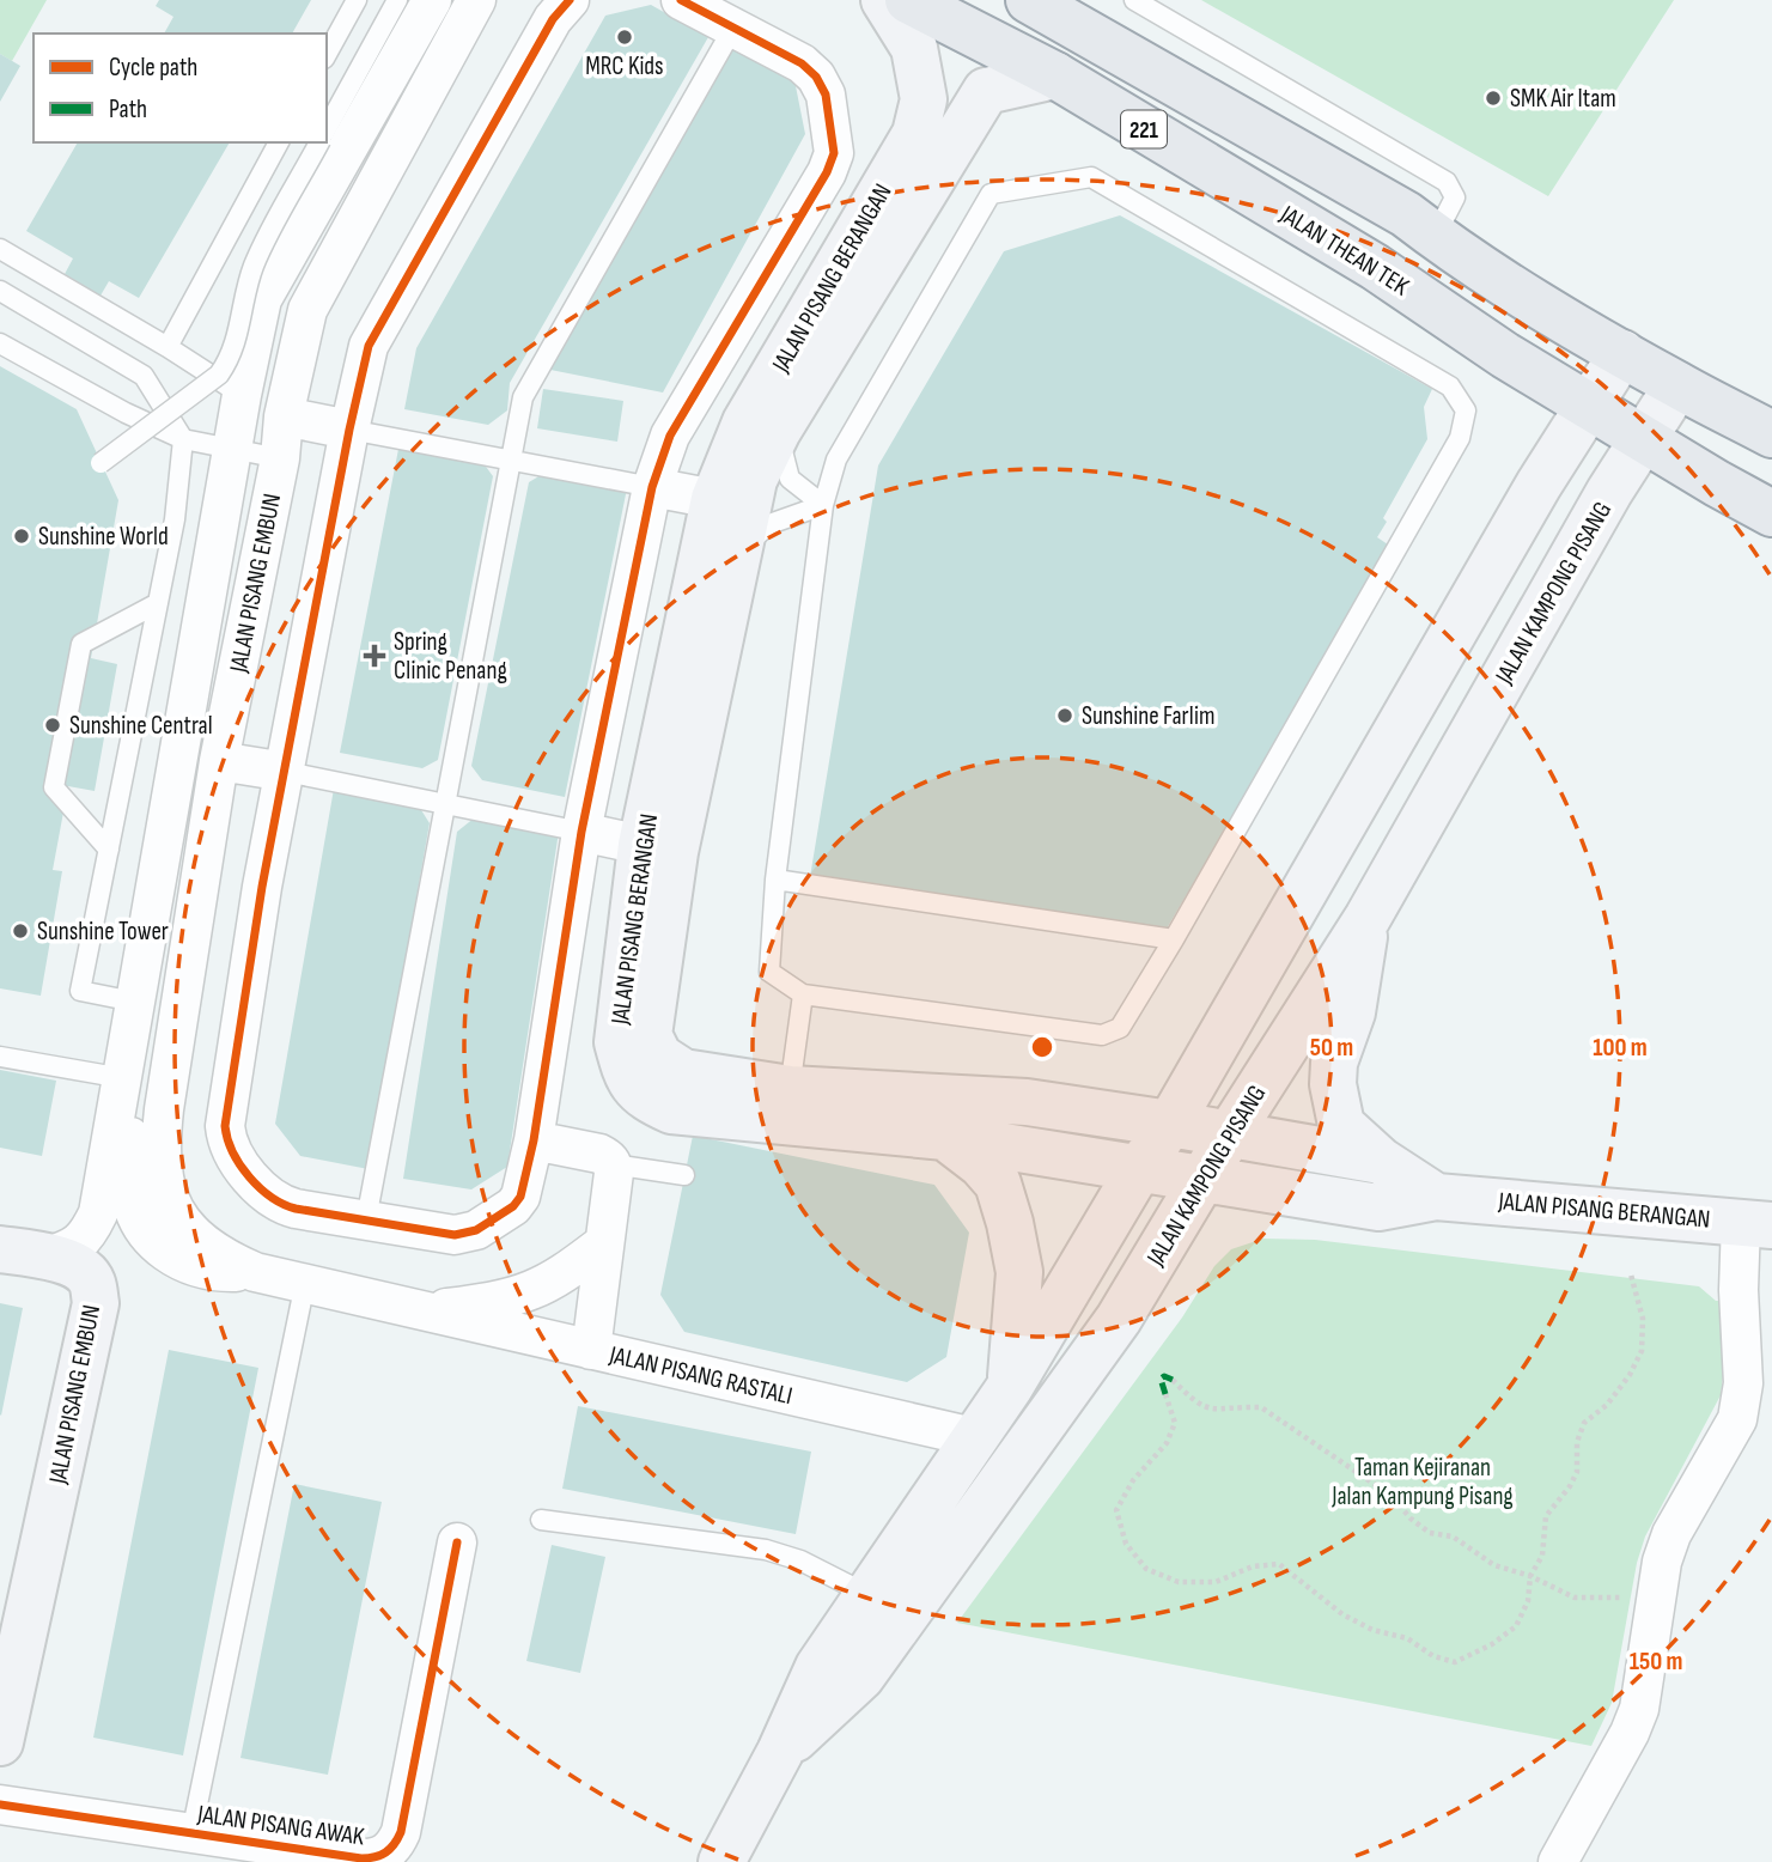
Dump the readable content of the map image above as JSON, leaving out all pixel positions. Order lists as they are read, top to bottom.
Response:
{
  "streets": {
    "main road": ["221", "JALAN THEAN TEK"],
    "street": [
      "JALAN PISANG BERANGAN",
      "JALAN PISANG EMBUN",
      "JALAN KAMPONG PISANG",
      "JALAN PISANG RASTALI",
      "JALAN PISANG AWAK"
    ]
  },
  "crossings": [
    ["221", "JALAN KAMPONG PISANG"],
    ["JALAN THEAN TEK", "JALAN PISANG BERANGAN"],
    ["JALAN THEAN TEK", "JALAN KAMPONG PISANG"],
    ["JALAN PISANG BERANGAN", "JALAN KAMPONG PISANG"],
    ["JALAN PISANG EMBUN", "JALAN PISANG RASTALI"],
    ["JALAN KAMPONG PISANG", "JALAN PISANG RASTALI"]
  ],
  "parks": ["Taman Kejiranan Jalan Kampung Pisang"],
  "places": {
    "other": [
      "MRC Kids",
      "SMK Air Itam",
      "Sunshine World",
      "Sunshine Farlim",
      "Sunshine Central",
      "Sunshine Tower"
    ],
    "health": ["Spring Clinic Penang"]
  },
  "legend": ["Cycle path", "Path"],
  "rings": ["50 m", "100 m", "150 m"]
}
